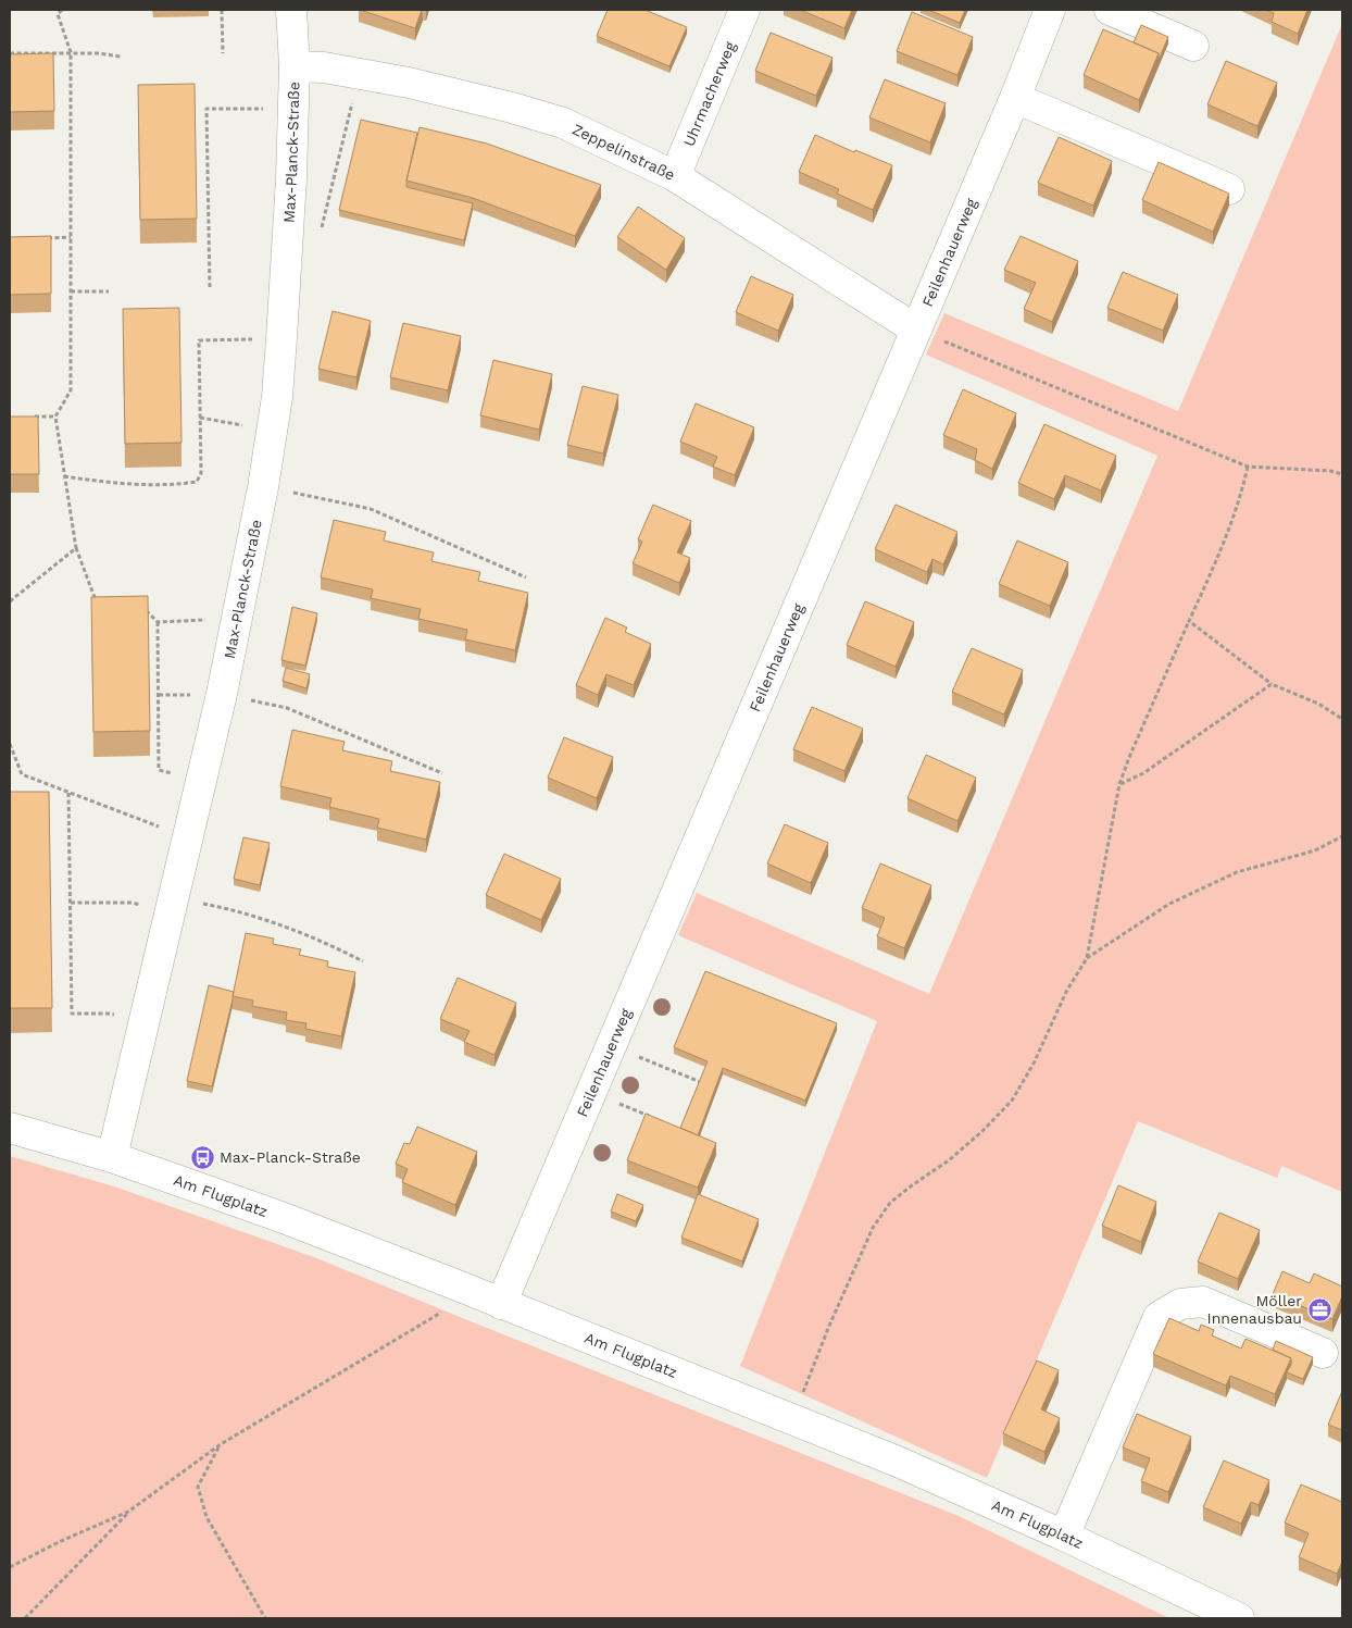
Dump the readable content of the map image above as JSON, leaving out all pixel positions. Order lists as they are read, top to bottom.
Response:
{
  "streets": {
    "street": [
      "Uhrmacherweg",
      "Max-Planck-Straße",
      "Zeppelinstraße",
      "Feilenhauerweg",
      "Am Flugplatz"
    ]
  },
  "crossings": [
    ["Uhrmacherweg", "Zeppelinstraße"],
    ["Max-Planck-Straße", "Zeppelinstraße"],
    ["Max-Planck-Straße", "Am Flugplatz"],
    ["Zeppelinstraße", "Feilenhauerweg"],
    ["Feilenhauerweg", "Am Flugplatz"]
  ],
  "places": {
    "bus stop": ["Max-Planck-Straße"],
    "office": ["Möller Innenausbau"]
  }
}
